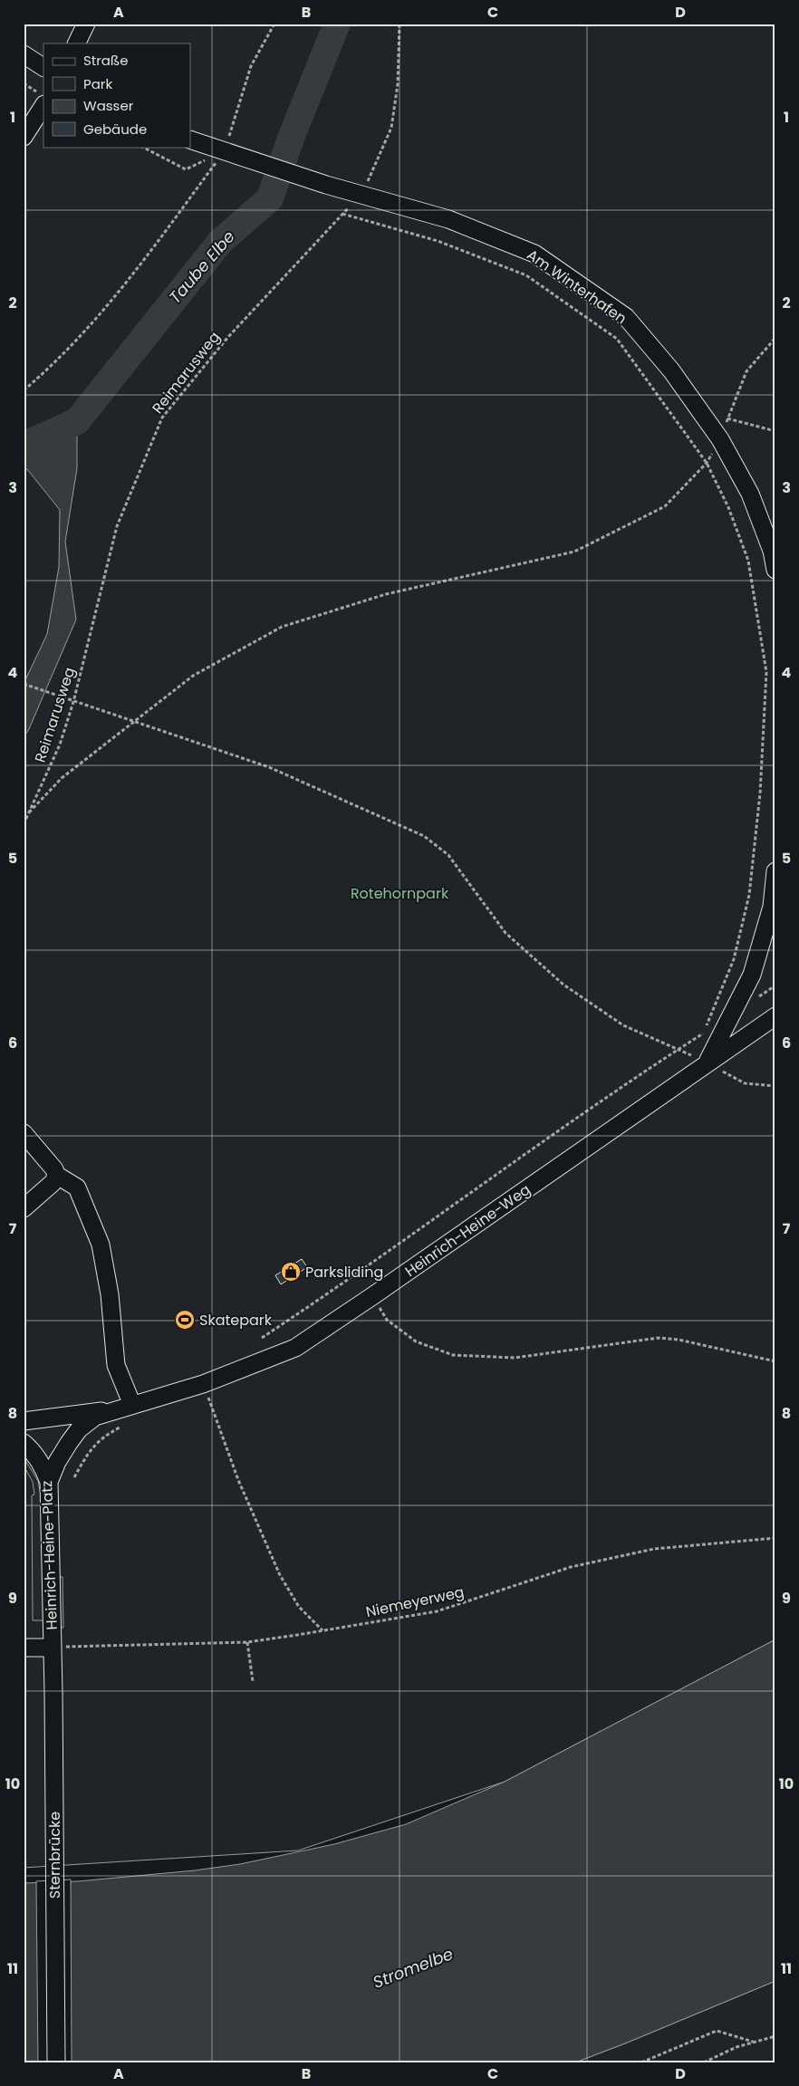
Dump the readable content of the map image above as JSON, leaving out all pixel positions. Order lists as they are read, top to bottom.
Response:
{
  "streets": {
    "street": [
      "Am Winterhafen",
      "Heinrich-Heine-Weg",
      "Heinrich-Heine-Platz",
      "Sternbrücke"
    ],
    "path": ["Reimarusweg", "Niemeyerweg"]
  },
  "crossings": [
    ["Am Winterhafen", "Reimarusweg"],
    ["Heinrich-Heine-Weg", "Heinrich-Heine-Platz"],
    ["Heinrich-Heine-Platz", "Niemeyerweg"],
    ["Heinrich-Heine-Platz", "Sternbrücke"],
    ["Niemeyerweg", "Sternbrücke"]
  ],
  "water": ["Taube Elbe", "Stromelbe"],
  "parks": ["Rotehornpark"],
  "places": {
    "shop": ["Parksliding"],
    "sports": ["Skatepark"]
  },
  "legend": [
    "Straße",
    "Park",
    "Wasser",
    "Gebäude"
  ],
  "grid": {
    "columns": [
      "A",
      "B",
      "C",
      "D"
    ],
    "rows": [
      "1",
      "2",
      "3",
      "4",
      "5",
      "6",
      "7",
      "8",
      "9",
      "10",
      "11"
    ]
  }
}
